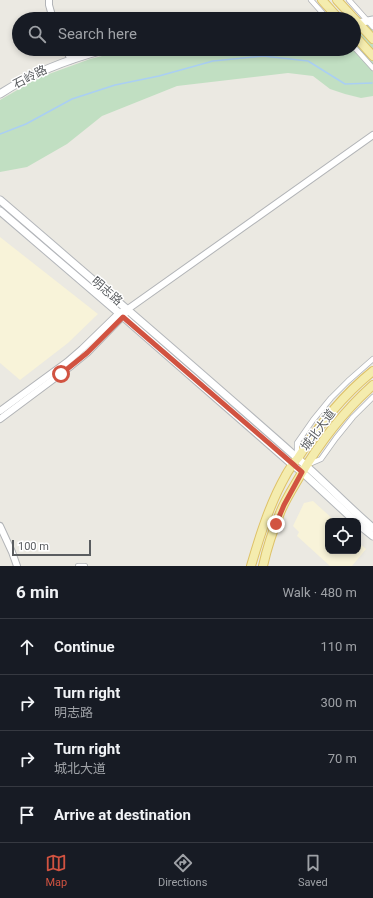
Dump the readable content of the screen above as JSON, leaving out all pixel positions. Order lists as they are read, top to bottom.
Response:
{
  "streets": {
    "main road": ["石岭路", "明志路", "城北大道"]
  },
  "crossings": [
    ["明志路", "城北大道"]
  ],
  "scale_bar": "100 m",
  "page": {
    "search": "Search here",
    "scale": "100 m",
    "heading": ["6 min", "Walk · 480 m"],
    "list": [
      ["Continue", "110 m"],
      ["Turn right", "明志路", "300 m"],
      ["Turn right", "城北大道", "70 m"],
      "Arrive at destination"
    ],
    "nav": ["Map", "Directions", "Saved"]
  }
}
